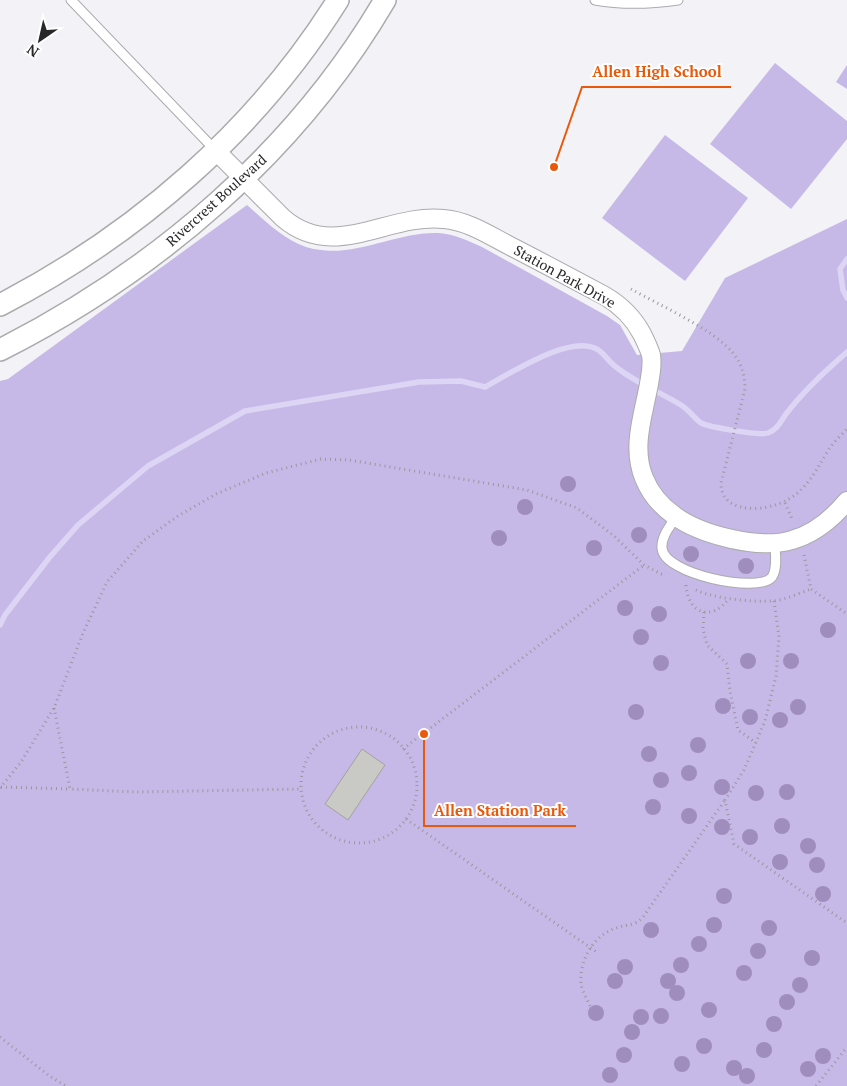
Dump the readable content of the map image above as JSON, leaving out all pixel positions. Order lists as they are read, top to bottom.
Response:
{
  "streets": {
    "street": ["Rivercrest Boulevard", "Station Park Drive"]
  },
  "crossings": [
    ["Rivercrest Boulevard", "Station Park Drive"]
  ],
  "places": ["Allen High School", "Allen Station Park"],
  "north": "bottom left"
}
